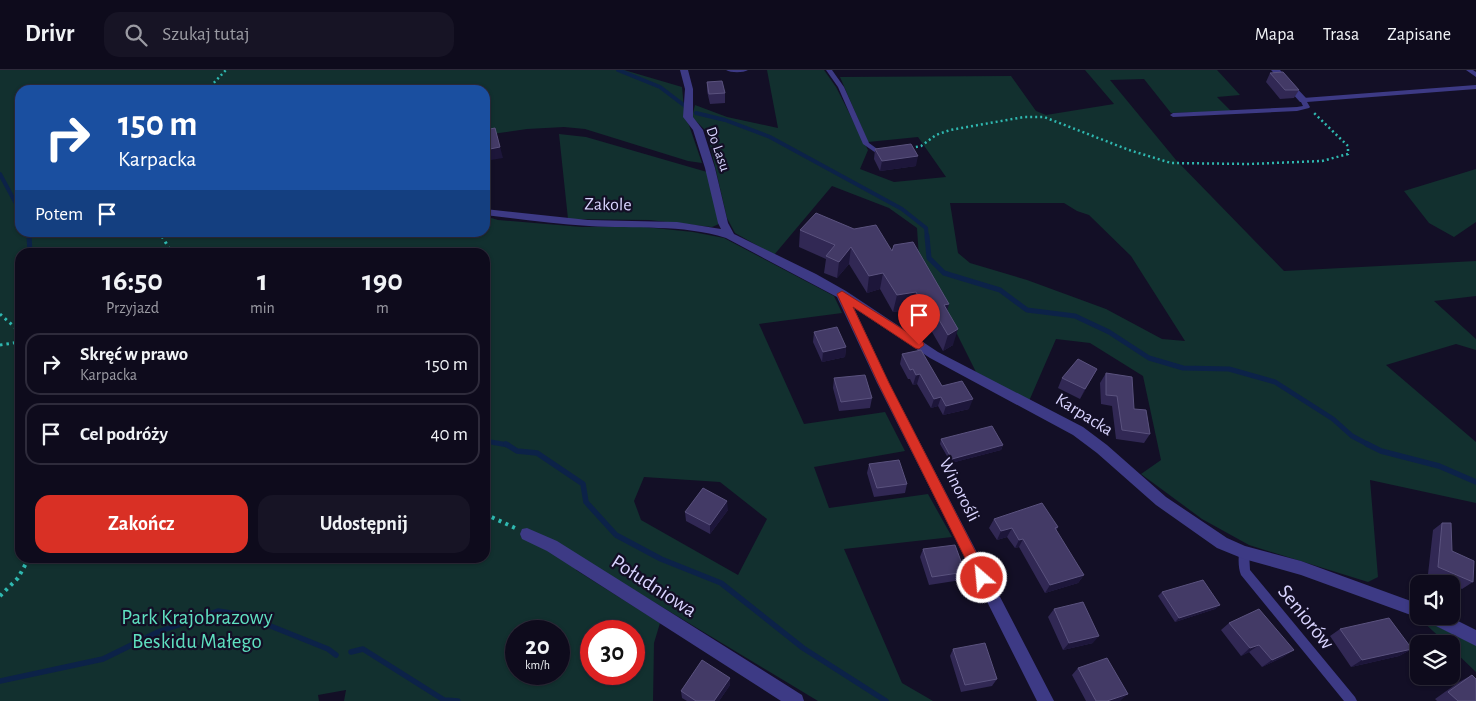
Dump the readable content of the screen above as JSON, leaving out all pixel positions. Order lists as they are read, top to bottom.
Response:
{
  "streets": {
    "street": [
      "Do Lasu",
      "Zakole",
      "Karpacka",
      "Winorośli",
      "Południowa"
    ],
    "lane": ["Seniorów"]
  },
  "crossings": [
    ["Do Lasu", "Zakole"],
    ["Do Lasu", "Karpacka"],
    ["Zakole", "Karpacka"],
    ["Karpacka", "Winorośli"],
    ["Karpacka", "Seniorów"]
  ],
  "parks": ["Park Krajobrazowy Beskidu Małego"],
  "page": {
    "header": "Drivr",
    "search": "Szukaj tutaj",
    "nav": ["Mapa", "Trasa", "Zapisane"],
    "turn": ["150 m", "Karpacka"],
    "then": "Potem",
    "eta": [
      "16:50",
      "Przyjazd",
      "1",
      "min",
      "190",
      "m"
    ],
    "list": [
      {
        "name": "Skręć w prawo",
        "note": "Karpacka",
        "value": "150 m"
      },
      {
        "name": "Cel podróży",
        "value": "40 m"
      }
    ],
    "buttons": ["Zakończ", "Udostępnij"],
    "speed": "20 km/h",
    "limit": "30"
  }
}
